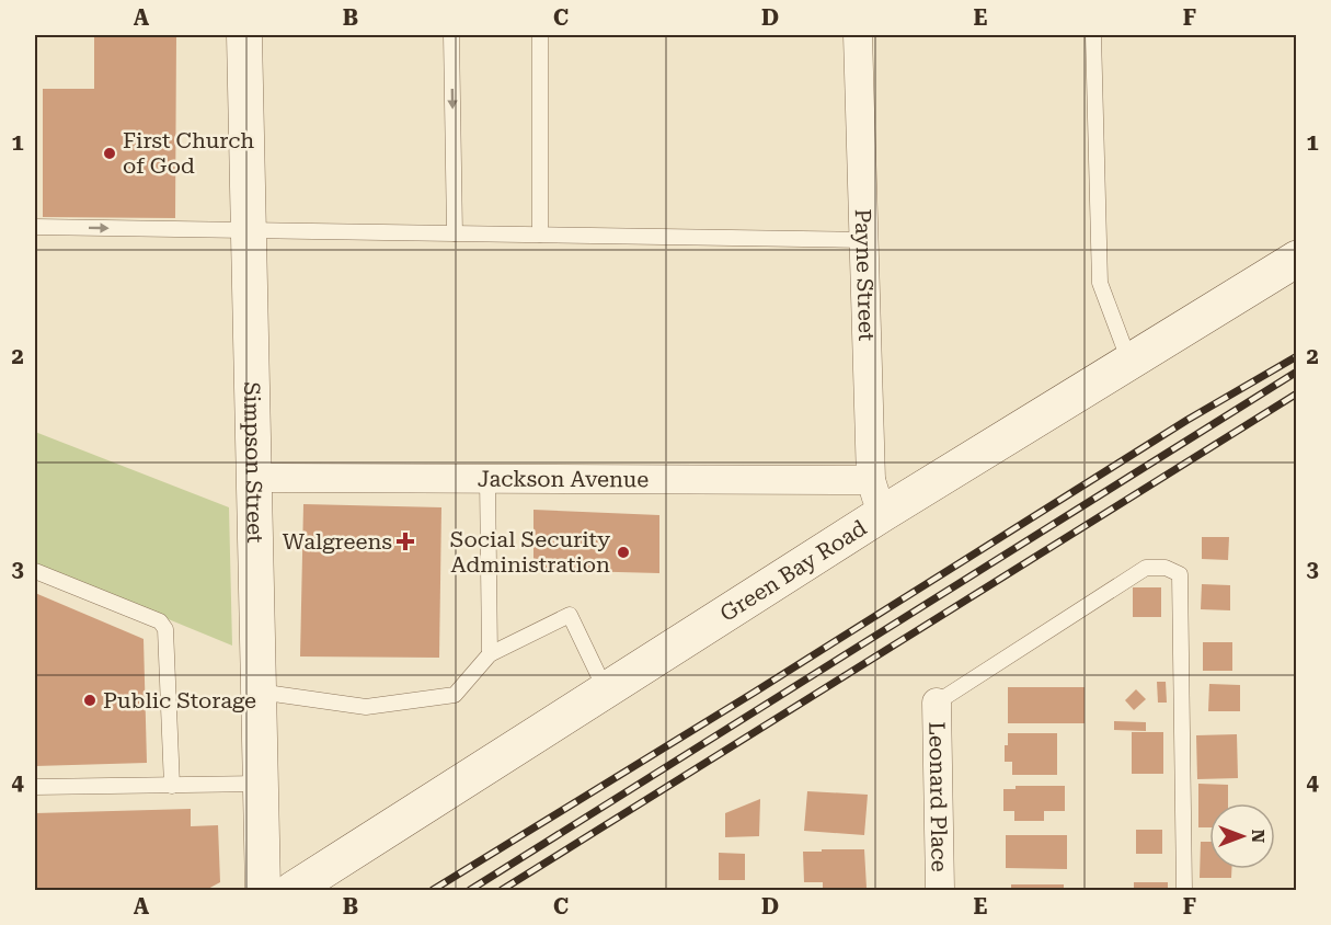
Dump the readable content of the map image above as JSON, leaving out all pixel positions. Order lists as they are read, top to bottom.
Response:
{
  "streets": {
    "main road": ["Green Bay Road"],
    "street": [
      "Payne Street",
      "Simpson Street",
      "Jackson Avenue",
      "Leonard Place"
    ]
  },
  "crossings": [
    ["Payne Street", "Jackson Avenue"],
    ["Payne Street", "Green Bay Road"],
    ["Simpson Street", "Jackson Avenue"],
    ["Jackson Avenue", "Green Bay Road"]
  ],
  "places": {
    "other": ["First Church of God", "Social Security Administration", "Public Storage"],
    "health": ["Walgreens"]
  },
  "north": "right",
  "grid": {
    "columns": [
      "A",
      "B",
      "C",
      "D",
      "E",
      "F"
    ],
    "rows": [
      "1",
      "2",
      "3",
      "4"
    ]
  }
}
